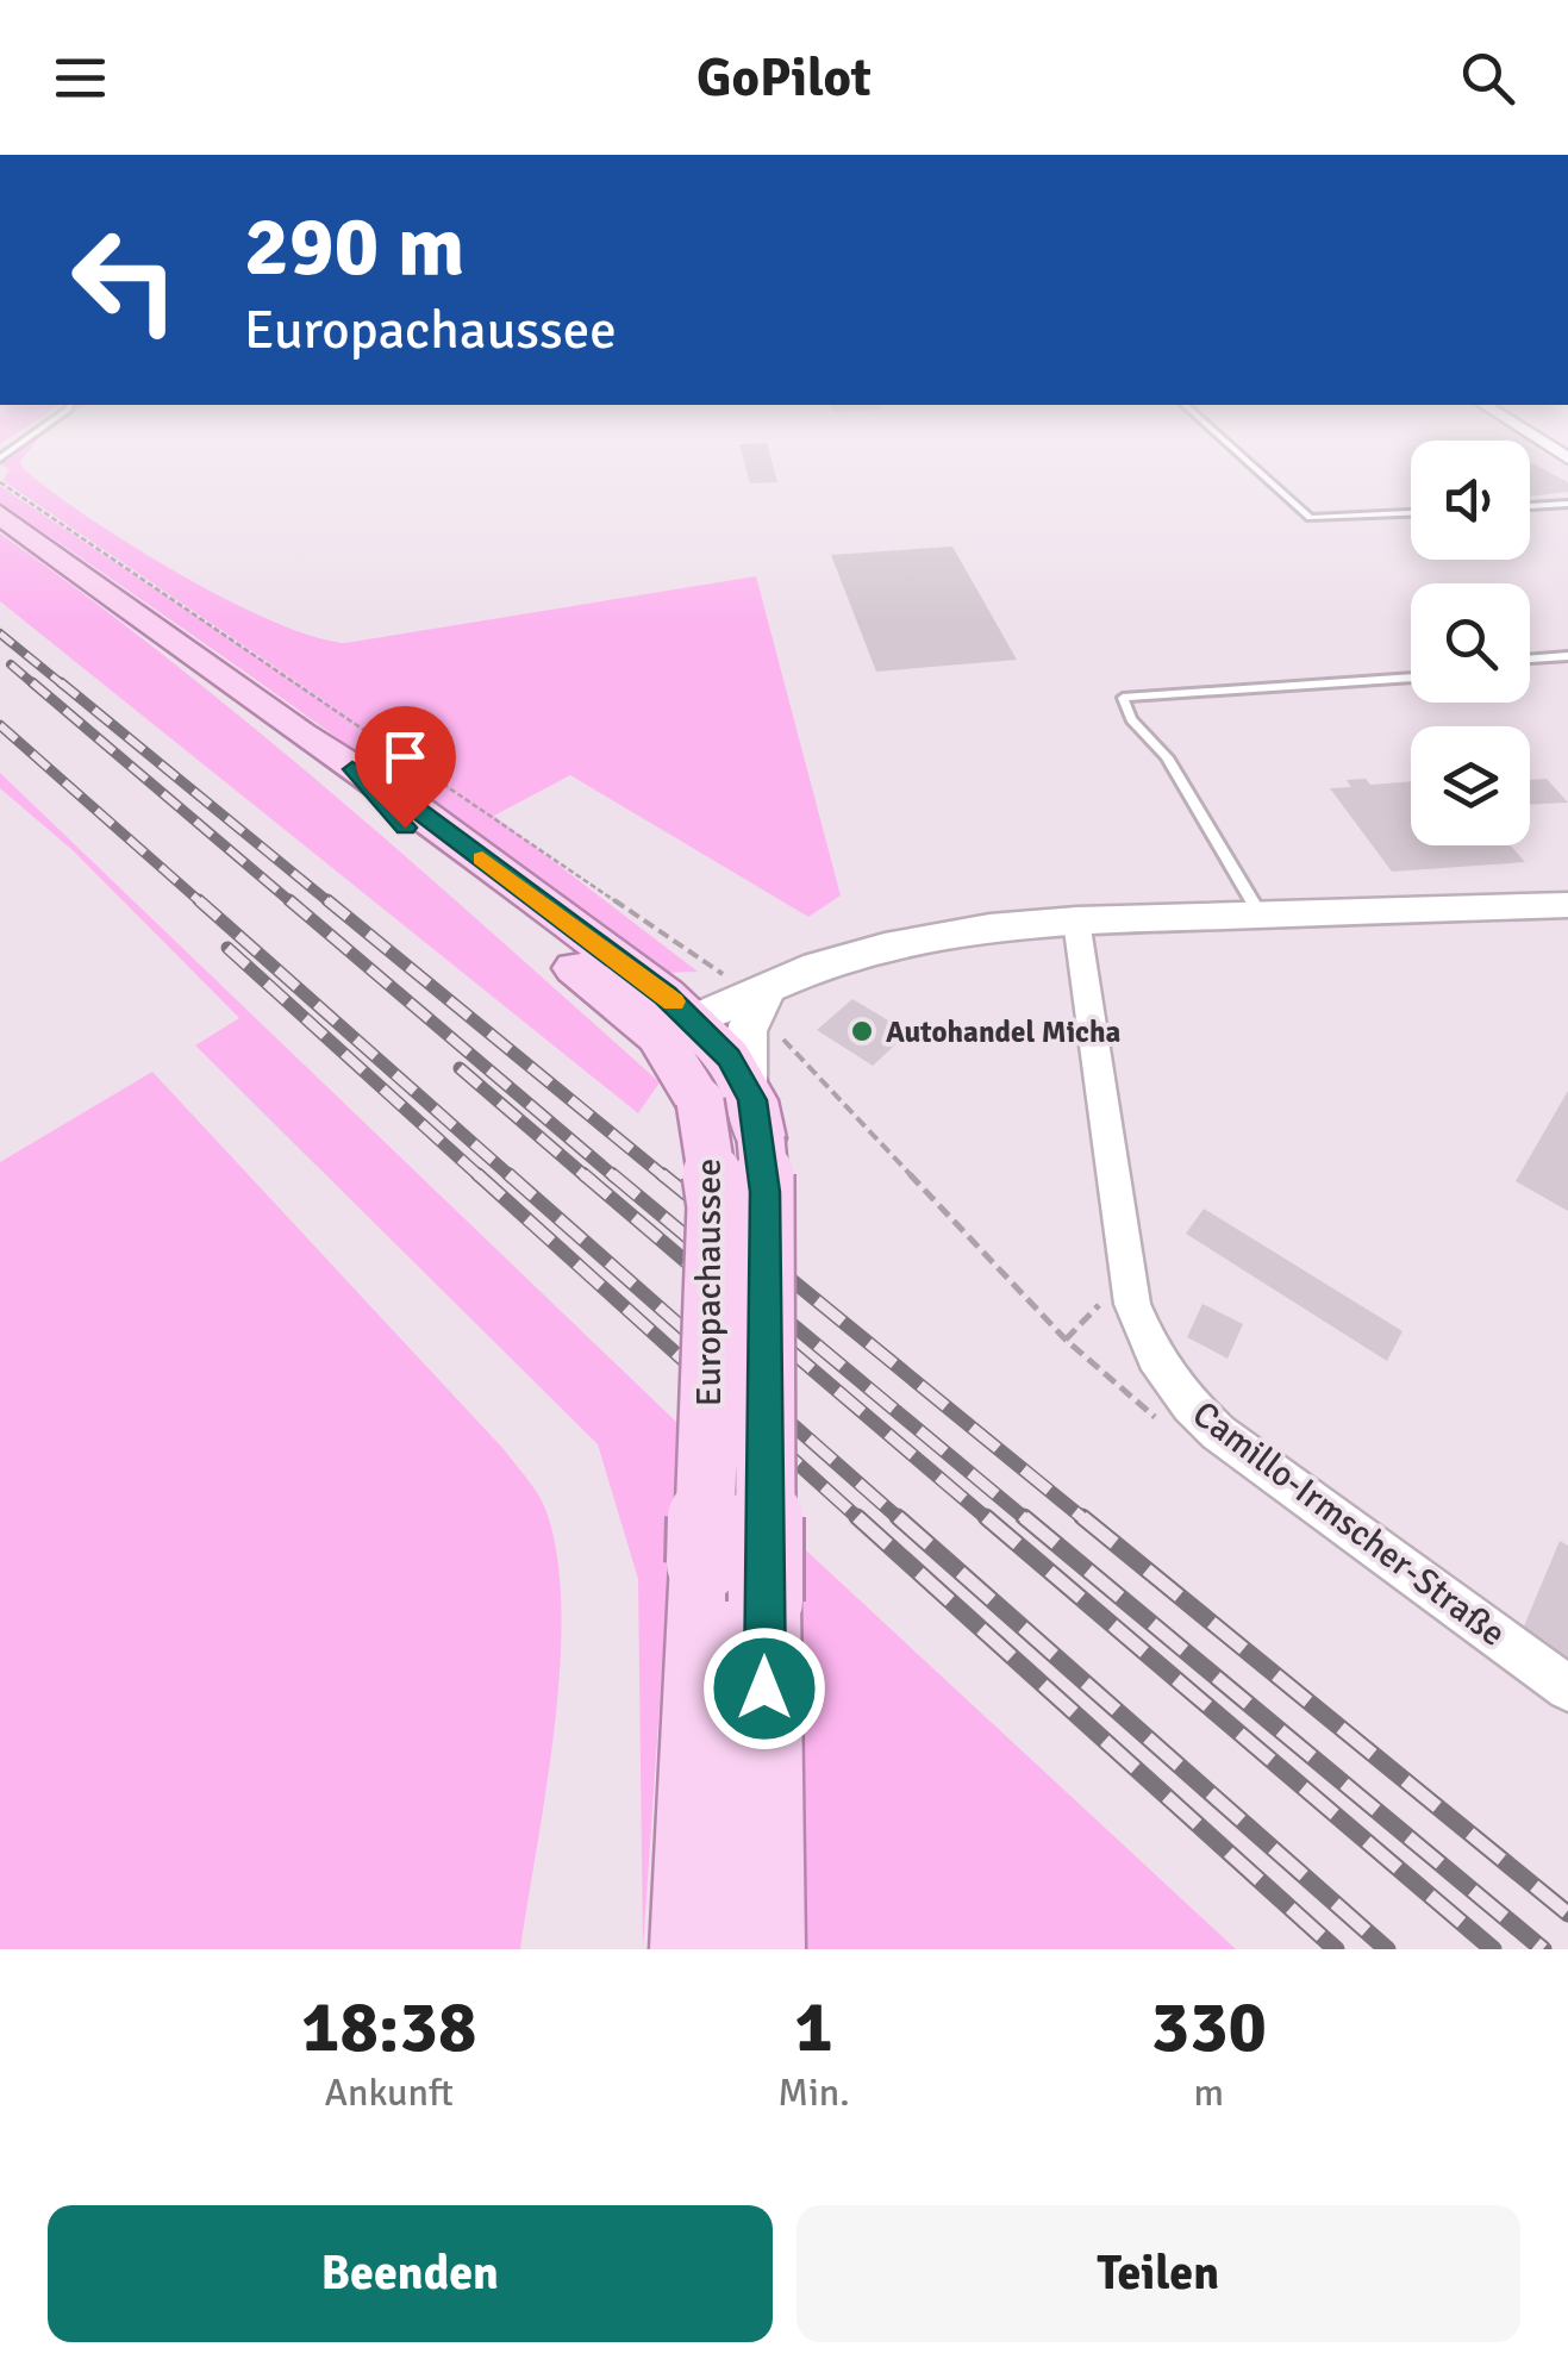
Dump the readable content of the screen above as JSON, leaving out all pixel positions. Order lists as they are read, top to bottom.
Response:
{
  "streets": {
    "main road": ["Europachaussee"],
    "street": ["Camillo-Irmscher-Straße"]
  },
  "places": ["Autohandel Micha"],
  "page": {
    "header": "GoPilot",
    "turn": ["290 m", "Europachaussee"],
    "eta": [
      "18:38",
      "Ankunft",
      "1",
      "Min.",
      "330",
      "m"
    ],
    "buttons": ["Beenden", "Teilen"]
  }
}
